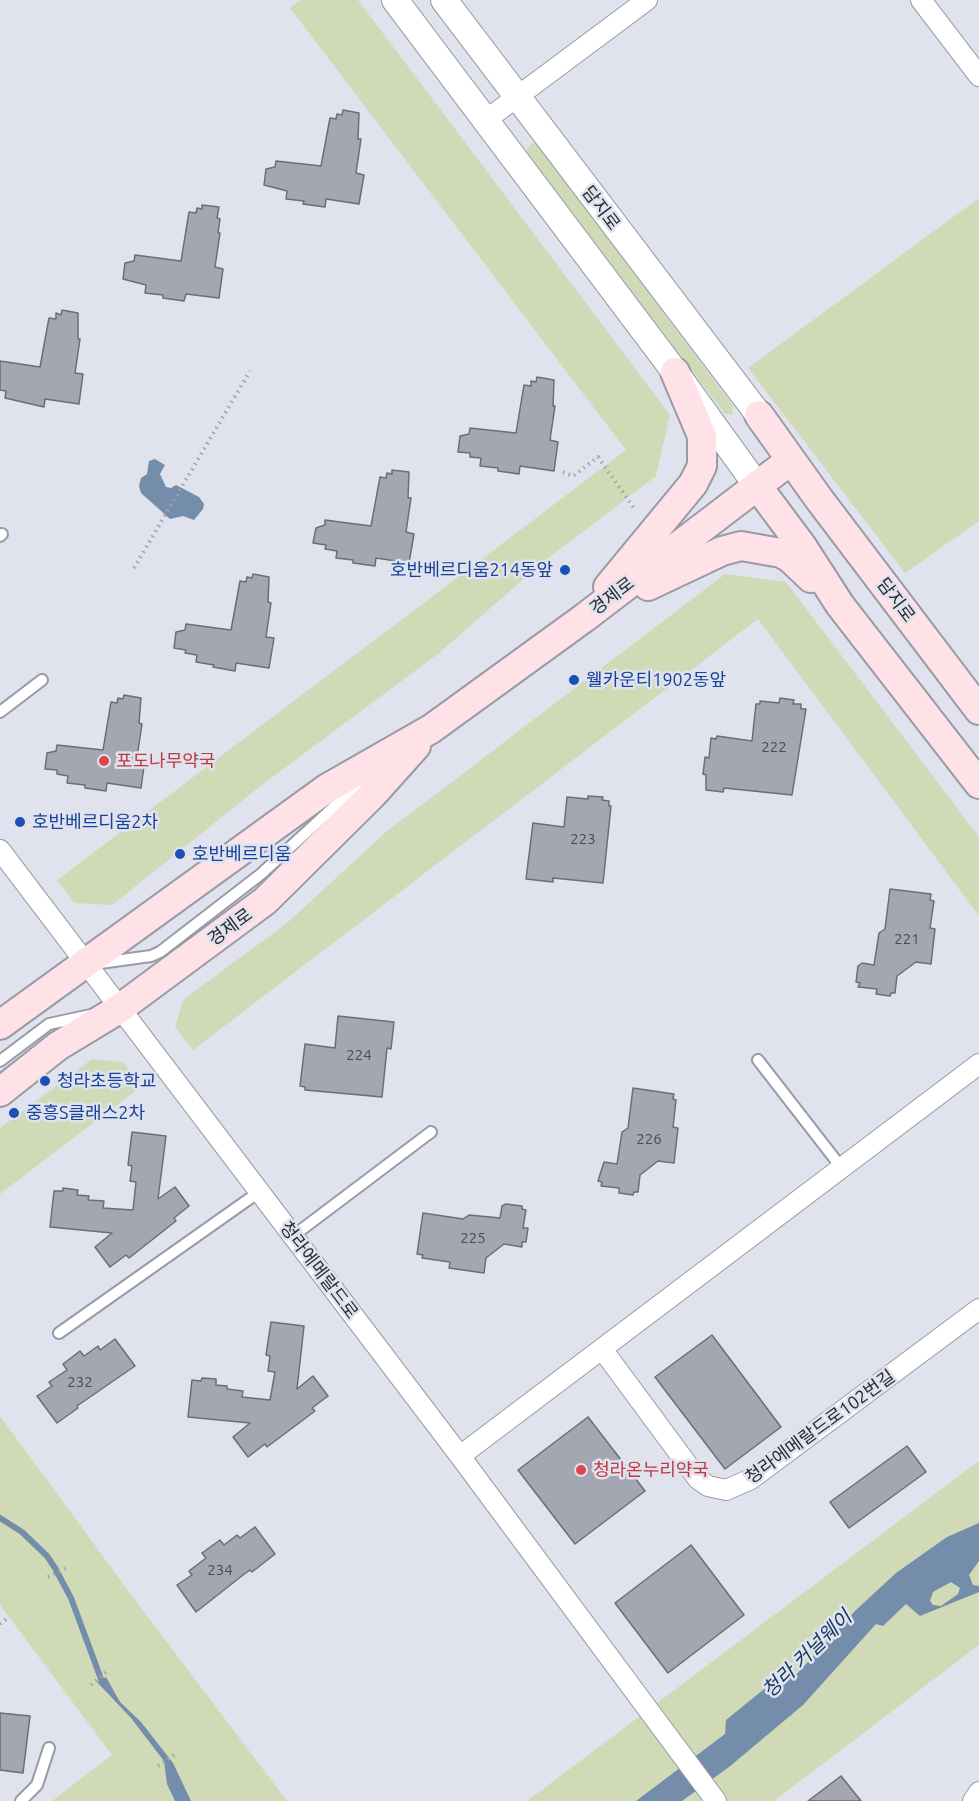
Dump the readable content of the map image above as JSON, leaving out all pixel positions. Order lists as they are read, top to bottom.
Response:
{
  "streets": {
    "main road": ["담지로", "경제로"],
    "street": ["청라에메랄드로", "청라에메랄드로102번길"]
  },
  "crossings": [
    ["담지로", "경제로"],
    ["경제로", "청라에메랄드로"]
  ],
  "water": ["청라 커널웨이"],
  "places": [
    "호반베르디움214동앞",
    "웰카운티1902동앞",
    "포도나무약국",
    "호반베르디움2차",
    "호반베르디움",
    "청라초등학교",
    "중흥S클래스2차",
    "청라온누리약국"
  ],
  "house_numbers": [
    "222",
    "223",
    "221",
    "224",
    "226",
    "225",
    "232",
    "234"
  ]
}
